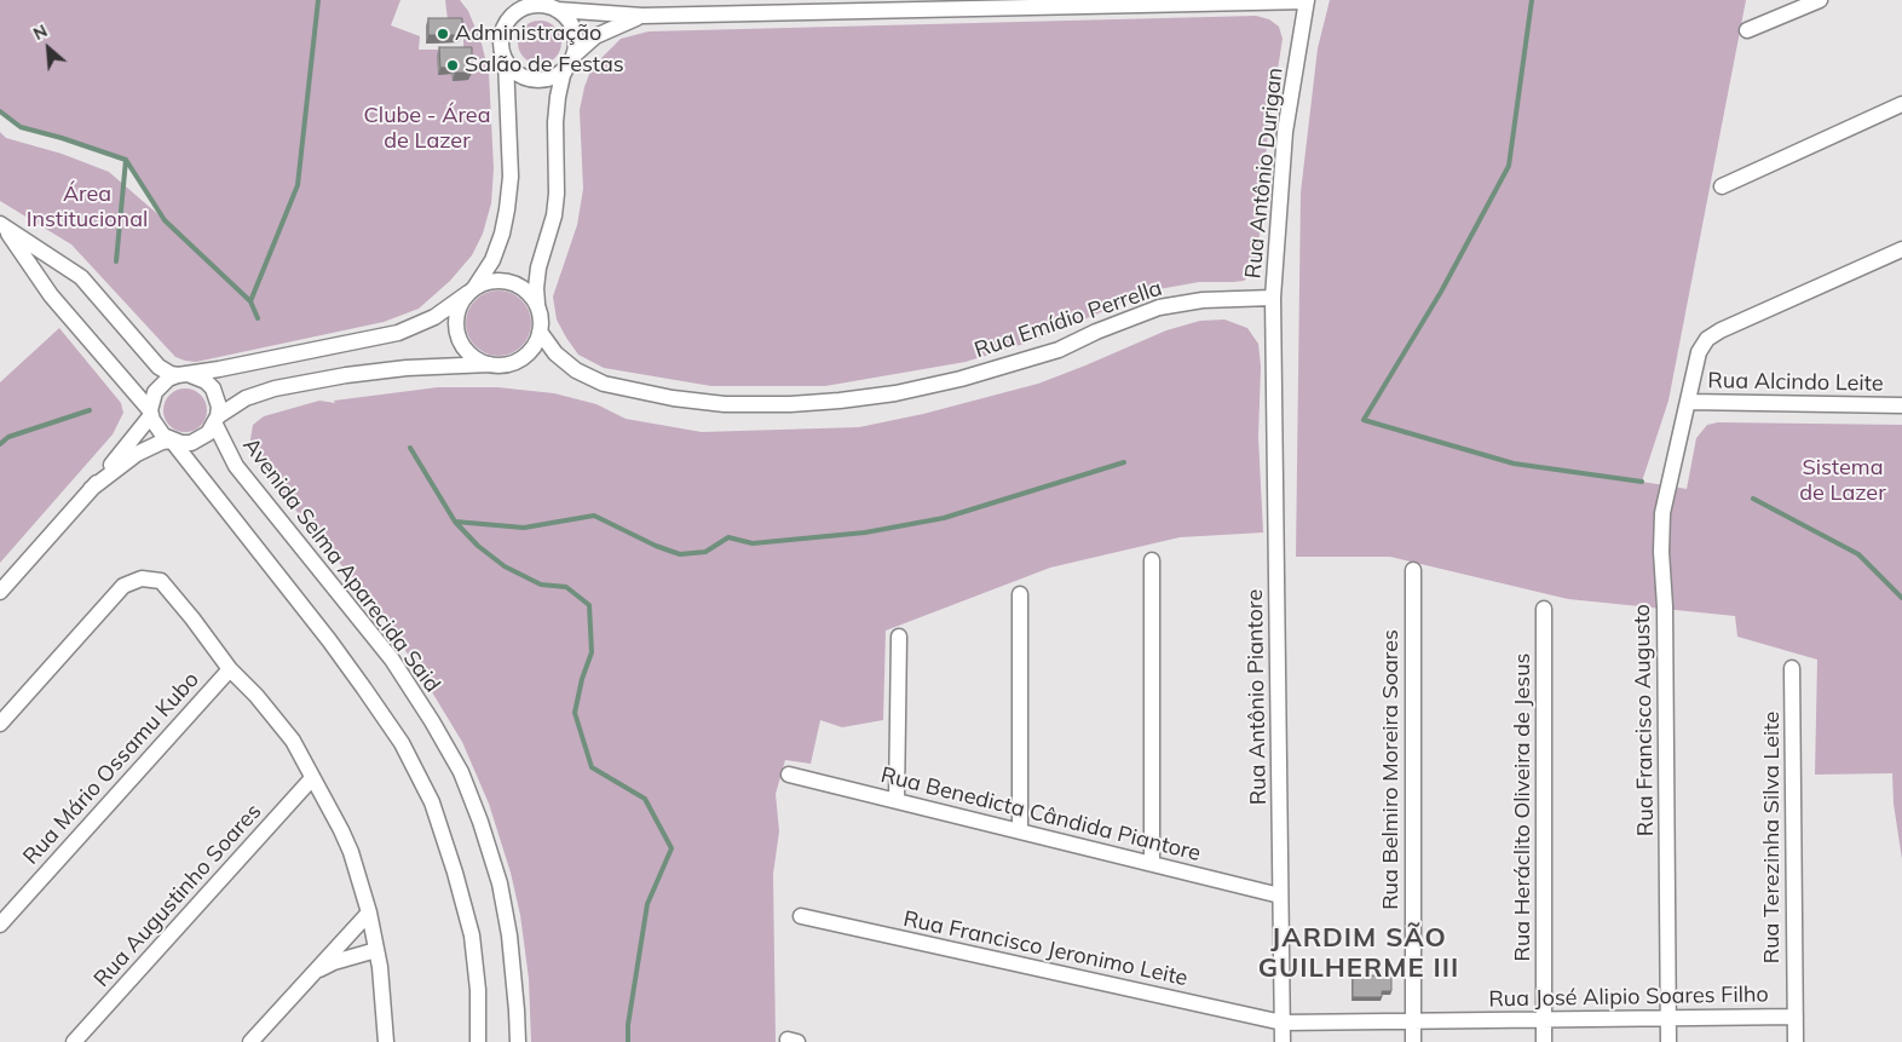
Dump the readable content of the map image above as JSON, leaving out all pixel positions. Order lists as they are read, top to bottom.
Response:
{
  "streets": {
    "street": [
      "Rua Antônio Durigan",
      "Rua Emídio Perrella",
      "Rua Alcindo Leite",
      "Avenida Selma Aparecida Said",
      "Rua Antônio Piantore",
      "Rua Francisco Augusto",
      "Rua Mário Ossamu Kubo",
      "Rua Belmiro Moreira Soares",
      "Rua Heráclito Oliveira de Jesus",
      "Rua Benedicta Cândida Piantore",
      "Rua Terezinha Silva Leite",
      "Rua Augustinho Soares",
      "Rua Francisco Jeronimo Leite",
      "Rua José Alipio Soares Filho"
    ]
  },
  "crossings": [
    ["Rua Antônio Durigan", "Rua Emídio Perrella"],
    ["Rua Antônio Durigan", "Rua Antônio Piantore"],
    ["Rua Alcindo Leite", "Rua Francisco Augusto"],
    ["Rua Antônio Piantore", "Rua Benedicta Cândida Piantore"],
    ["Rua Antônio Piantore", "Rua Francisco Jeronimo Leite"],
    ["Rua Antônio Piantore", "Rua José Alipio Soares Filho"],
    ["Rua Francisco Augusto", "Rua José Alipio Soares Filho"],
    ["Rua Belmiro Moreira Soares", "Rua José Alipio Soares Filho"],
    ["Rua Heráclito Oliveira de Jesus", "Rua José Alipio Soares Filho"],
    ["Rua Terezinha Silva Leite", "Rua José Alipio Soares Filho"],
    ["Rua Francisco Jeronimo Leite", "Rua José Alipio Soares Filho"]
  ],
  "districts": ["JARDIM SÃO GUILHERME III"],
  "parks": ["Clube - Área de Lazer", "Área Institucional", "Sistema de Lazer"],
  "places": ["Administração", "Salão de Festas"],
  "north": "top left"
}
